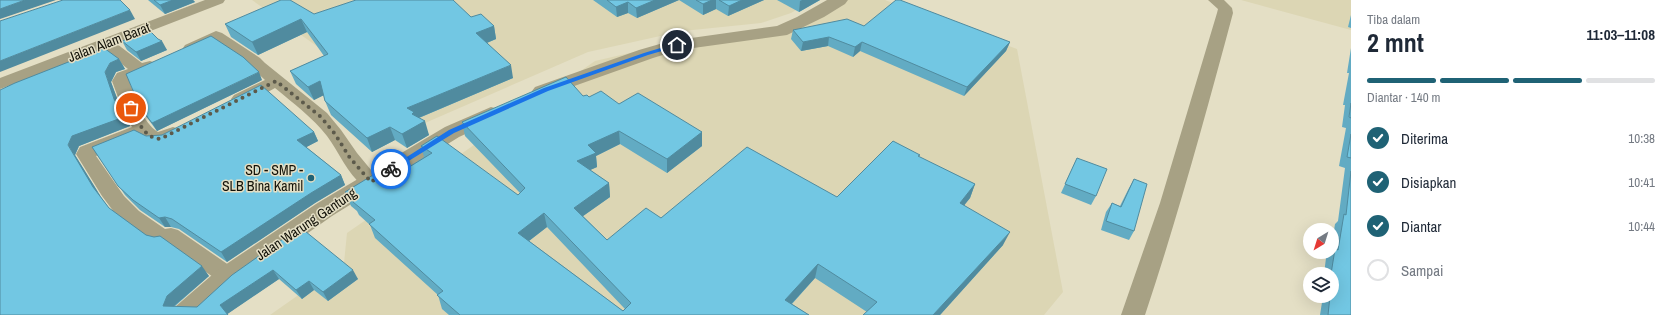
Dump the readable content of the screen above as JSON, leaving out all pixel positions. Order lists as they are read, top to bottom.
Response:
{
  "streets": {
    "street": ["Jalan Alam Barat", "Jalan Warung Gantung"]
  },
  "places": ["SD - SMP - SLB Bina Kamil"],
  "north": "bottom left",
  "page": {
    "heading": ["2 mnt", "Tiba dalam", "11:03–11:08"],
    "bar": "Diantar · 140 m",
    "list": [
      ["Diterima", "10:38"],
      ["Disiapkan", "10:41"],
      ["Diantar", "10:44"],
      "Sampai"
    ]
  }
}
